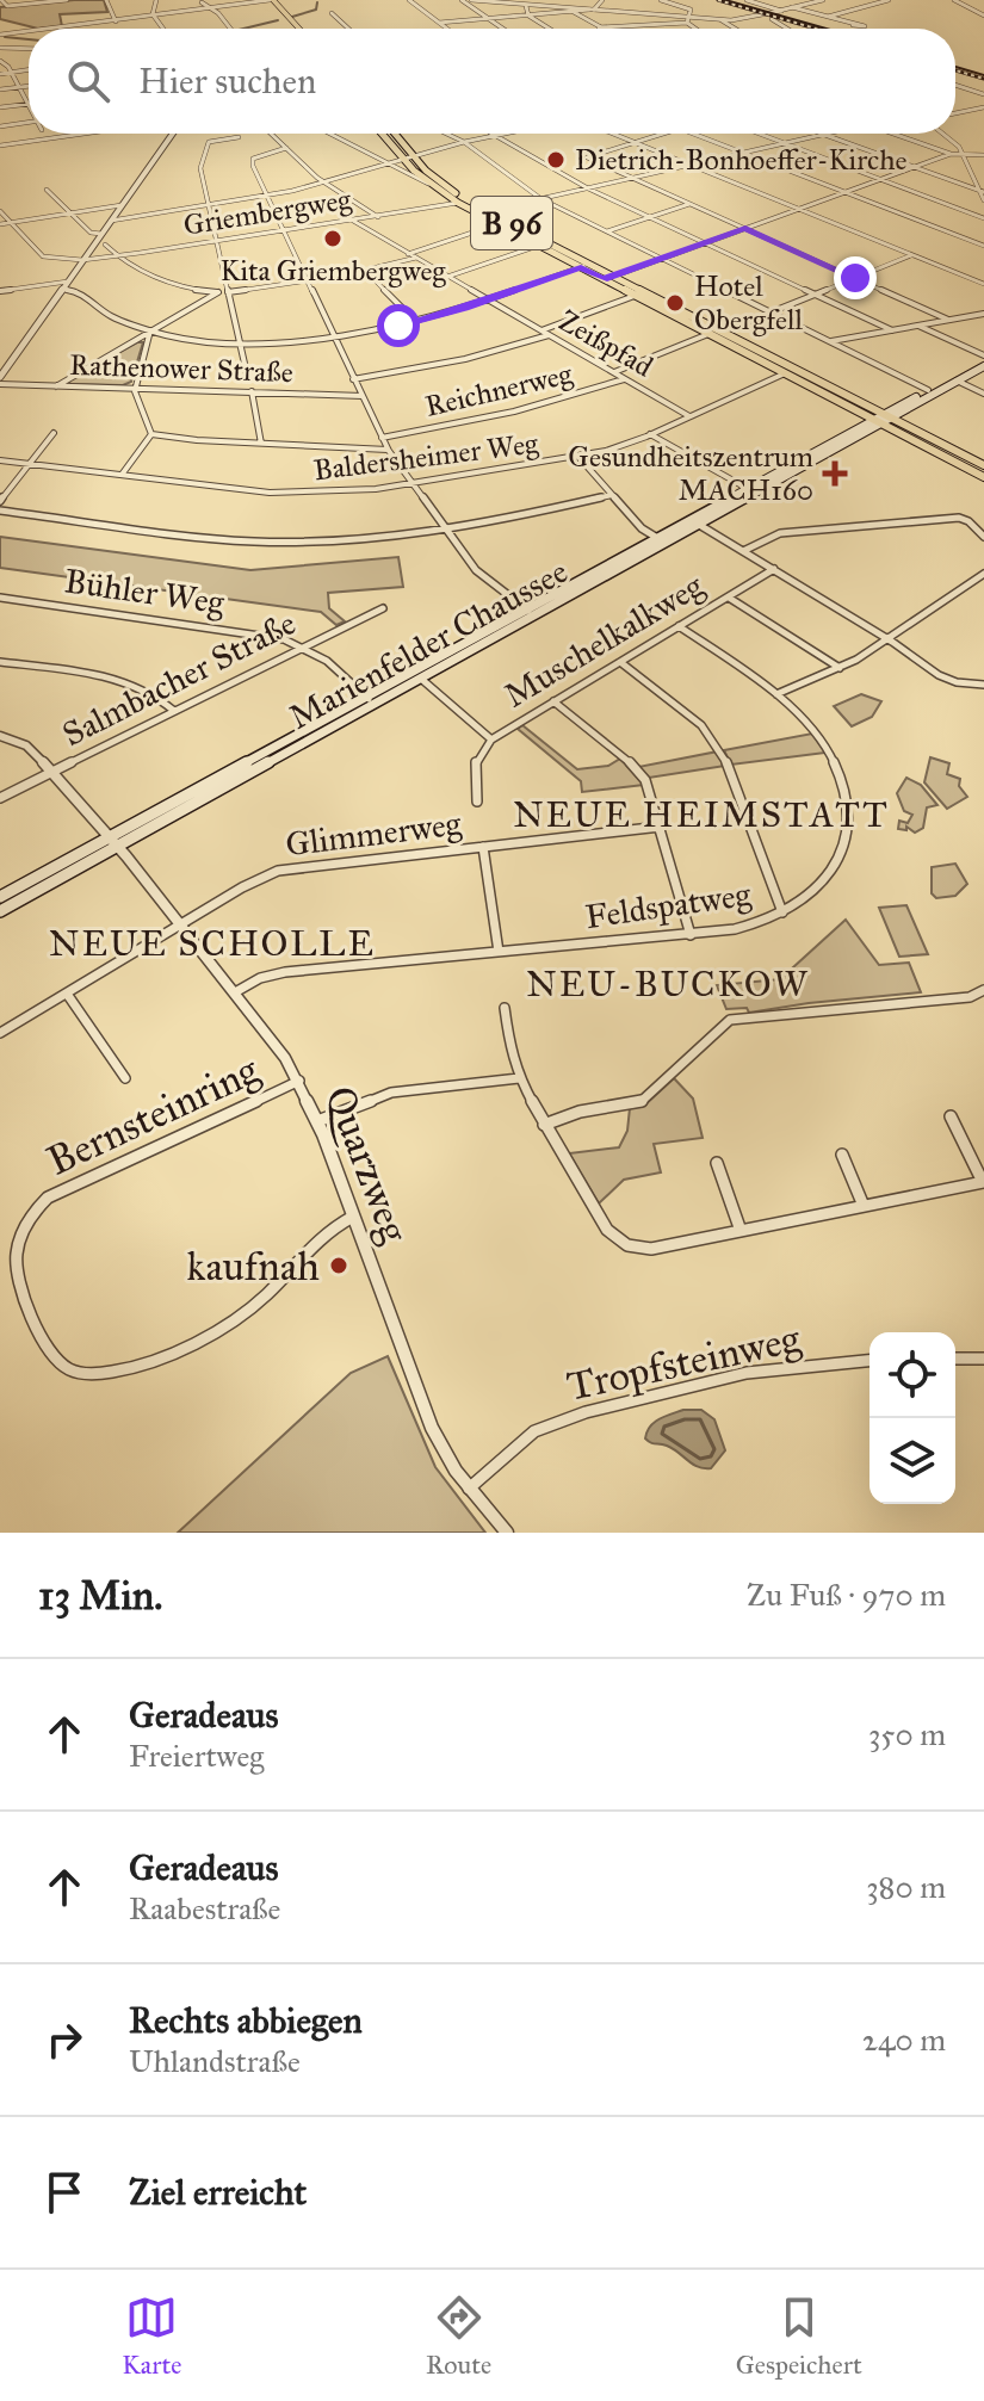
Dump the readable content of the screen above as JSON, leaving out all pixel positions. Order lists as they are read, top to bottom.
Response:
{
  "streets": {
    "main road": ["B 96", "Marienfelder Chaussee"],
    "street": [
      "Griembergweg",
      "Zeißpfad",
      "Rathenower Straße",
      "Reichnerweg",
      "Baldersheimer Weg",
      "Bühler Weg",
      "Muschelkalkweg",
      "Salmbacher Straße",
      "Glimmerweg",
      "Feldspatweg",
      "Bernsteinring",
      "Quarzweg",
      "Tropfsteinweg"
    ]
  },
  "crossings": [
    ["Griembergweg", "B 96"],
    ["Griembergweg", "Zeißpfad"],
    ["B 96", "Reichnerweg"],
    ["B 96", "Baldersheimer Weg"],
    ["B 96", "Marienfelder Chaussee"],
    ["Zeißpfad", "Reichnerweg"],
    ["Zeißpfad", "Baldersheimer Weg"],
    ["Bühler Weg", "Marienfelder Chaussee"],
    ["Bühler Weg", "Salmbacher Straße"],
    ["Muschelkalkweg", "Marienfelder Chaussee"],
    ["Muschelkalkweg", "Feldspatweg"],
    ["Marienfelder Chaussee", "Quarzweg"],
    ["Salmbacher Straße", "Quarzweg"],
    ["Glimmerweg", "Quarzweg"],
    ["Feldspatweg", "Quarzweg"],
    ["Bernsteinring", "Quarzweg"],
    ["Quarzweg", "Tropfsteinweg"]
  ],
  "districts": ["NEUE HEIMSTATT", "NEUE SCHOLLE", "NEU-BUCKOW"],
  "places": {
    "other": [
      "Dietrich-Bonhoeffer-Kirche",
      "Kita Griembergweg",
      "Hotel Obergfell",
      "kaufnah"
    ],
    "health": ["Gesundheitszentrum MACH160"]
  },
  "page": {
    "search": "Hier suchen",
    "heading": ["13 Min.", "Zu Fuß · 970 m"],
    "list": [
      ["Geradeaus", "Freiertweg", "350 m"],
      ["Geradeaus", "Raabestraße", "380 m"],
      ["Rechts abbiegen", "Uhlandstraße", "240 m"],
      "Ziel erreicht"
    ],
    "nav": ["Karte", "Route", "Gespeichert"]
  }
}
